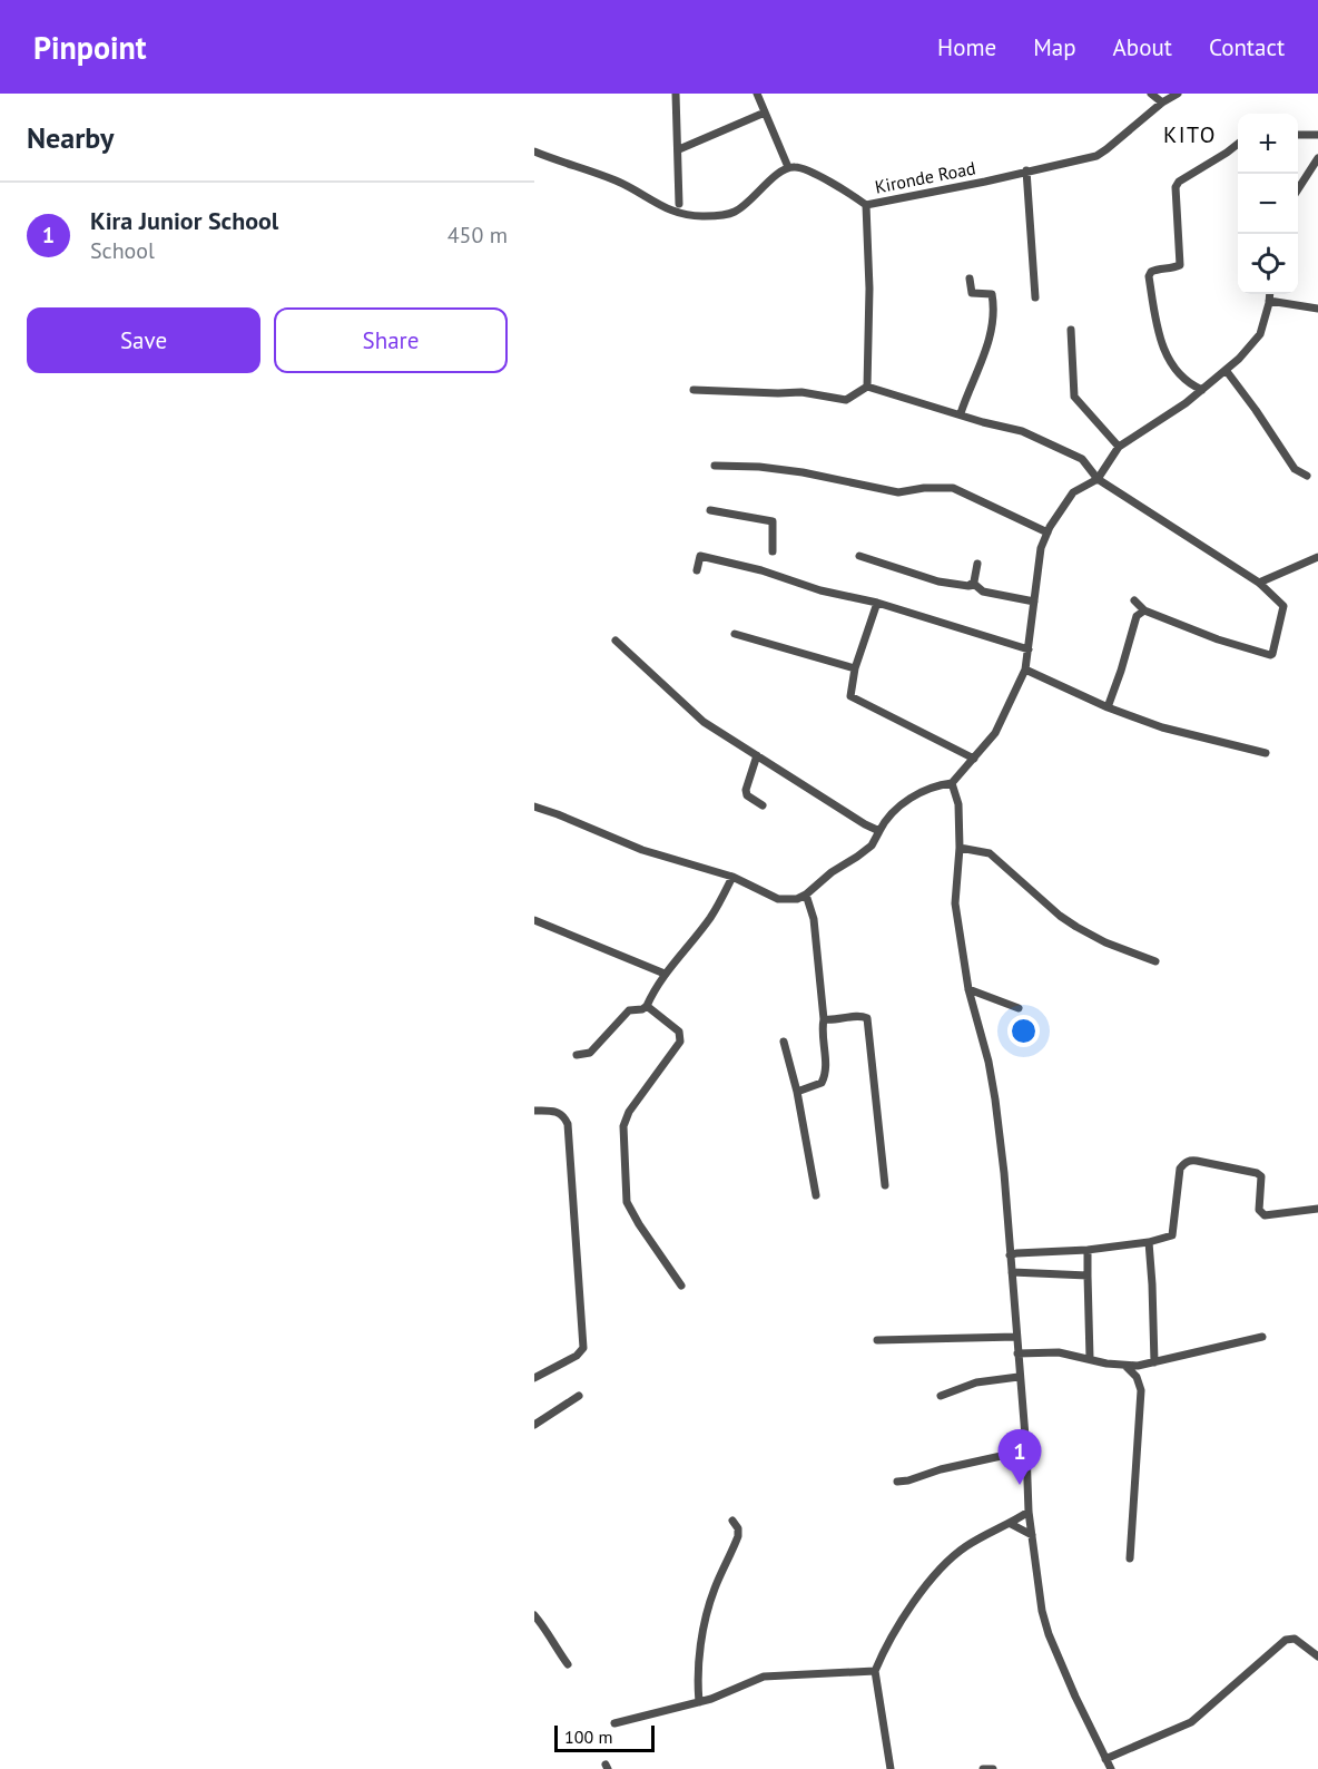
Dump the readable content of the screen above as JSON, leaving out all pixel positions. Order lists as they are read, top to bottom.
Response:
{
  "streets": {
    "street": ["Kironde Road"]
  },
  "districts": ["KITO"],
  "scale_bar": "100 m",
  "page": {
    "header": "Pinpoint",
    "nav": [
      "Home",
      "Map",
      "About",
      "Contact"
    ],
    "heading": "Nearby",
    "map_buttons": ["+", "−"],
    "list": [
      {
        "mark": "1",
        "name": "Kira Junior School",
        "note": "School",
        "value": "450 m"
      }
    ],
    "buttons": ["Save", "Share"],
    "pins": "1",
    "scale": "100 m"
  }
}
